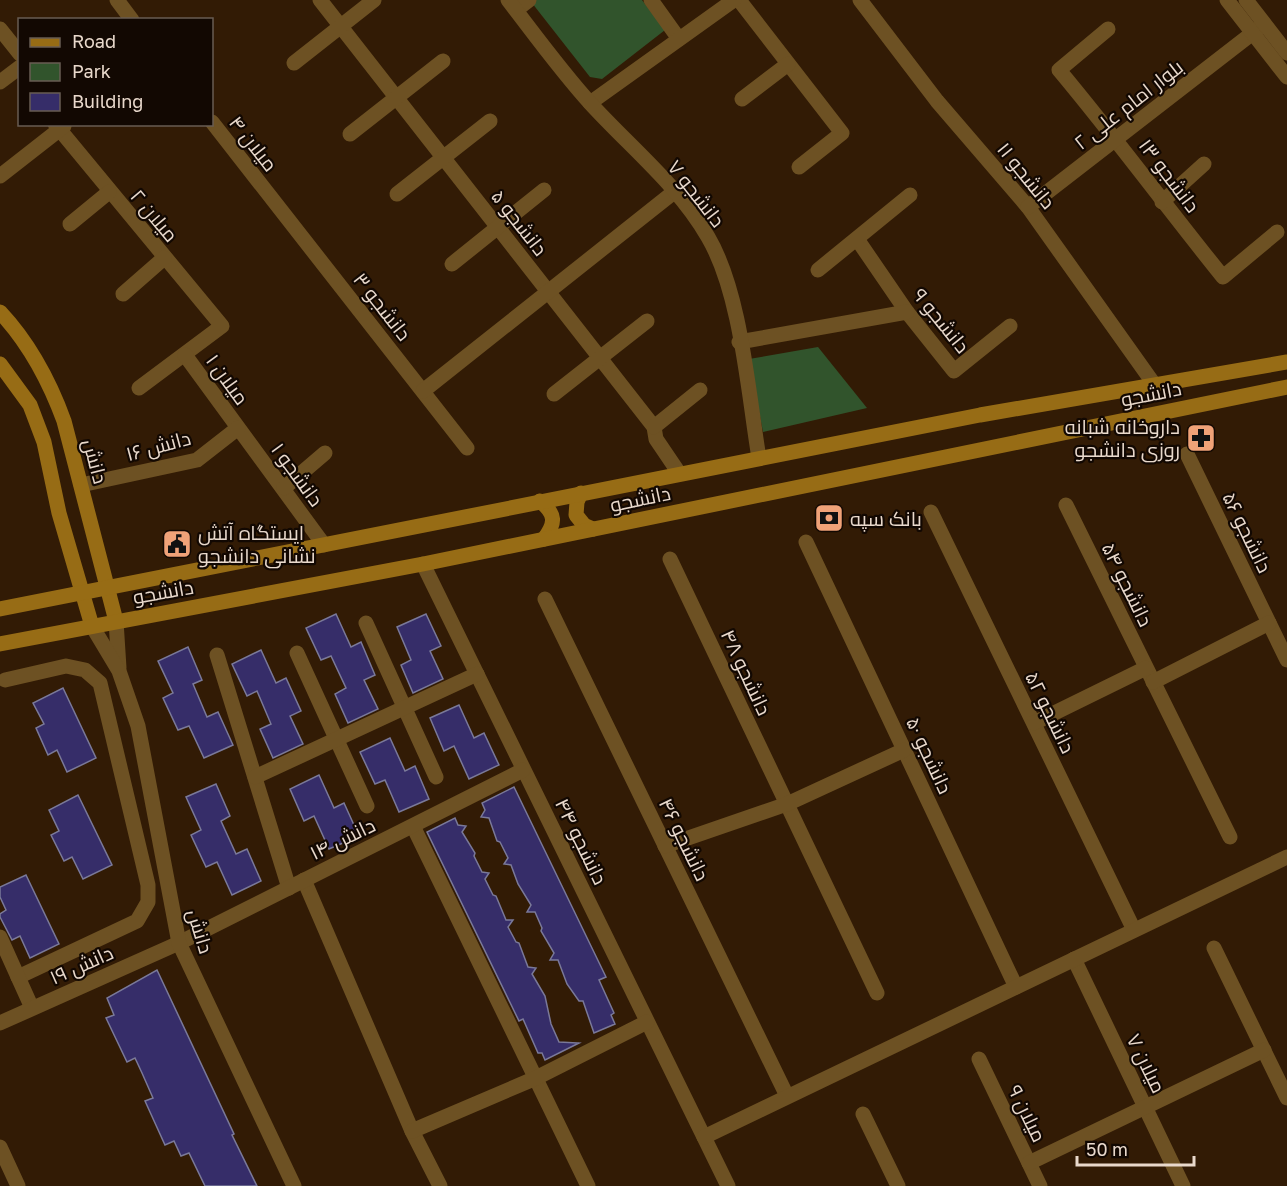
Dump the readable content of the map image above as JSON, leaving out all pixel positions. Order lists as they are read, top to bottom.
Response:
{
  "streets": {
    "main road": ["دانشجو", "دانش"],
    "street": [
      "بلوار امام علی ۲",
      "میلان ۴",
      "دانشجو ۱۱",
      "دانشجو ۱۳",
      "دانشجو ۷",
      "میلان ۲",
      "دانشجو ۵",
      "دانشجو ۳",
      "دانشجو ۹",
      "میلان ۱",
      "دانش ۱۶",
      "دانشجو ۱",
      "دانشجو ۵۶",
      "دانشجو ۵۴",
      "دانشجو ۴۸",
      "دانشجو ۵۲",
      "دانشجو ۵۰",
      "دانش ۱۴",
      "دانشجو ۴۶",
      "دانشجو ۴۴",
      "دانش ۱۹",
      "میلان ۷",
      "میلان ۹"
    ]
  },
  "crossings": [
    ["بلوار امام علی ۲", "دانشجو ۱۱"],
    ["بلوار امام علی ۲", "دانشجو ۱۳"],
    ["میلان ۴", "دانشجو ۳"],
    ["دانشجو ۱۱", "دانشجو"],
    ["دانشجو ۷", "دانشجو"],
    ["میلان ۲", "میلان ۱"],
    ["دانشجو ۵", "دانشجو"],
    ["میلان ۱", "دانش ۱۶"],
    ["میلان ۱", "دانشجو ۱"],
    ["دانشجو", "دانش"],
    ["دانشجو", "دانشجو ۱"],
    ["دانشجو", "دانشجو ۴۴"],
    ["دانش ۱۶", "دانش"],
    ["دانش ۱۶", "دانشجو ۱"],
    ["دانش", "دانش ۱۴"],
    ["دانش", "دانش ۱۹"],
    ["دانش ۱۴", "دانشجو ۴۴"],
    ["دانش ۱۴", "دانش ۱۹"]
  ],
  "places": {
    "pharmacy": ["داروخانه شبانه روزی دانشجو"],
    "bank": ["بانک سپه"],
    "public building": ["ایستگاه آتش نشانی دانشجو"]
  },
  "legend": ["Road", "Park", "Building"],
  "scale_bar": "50 m"
}
